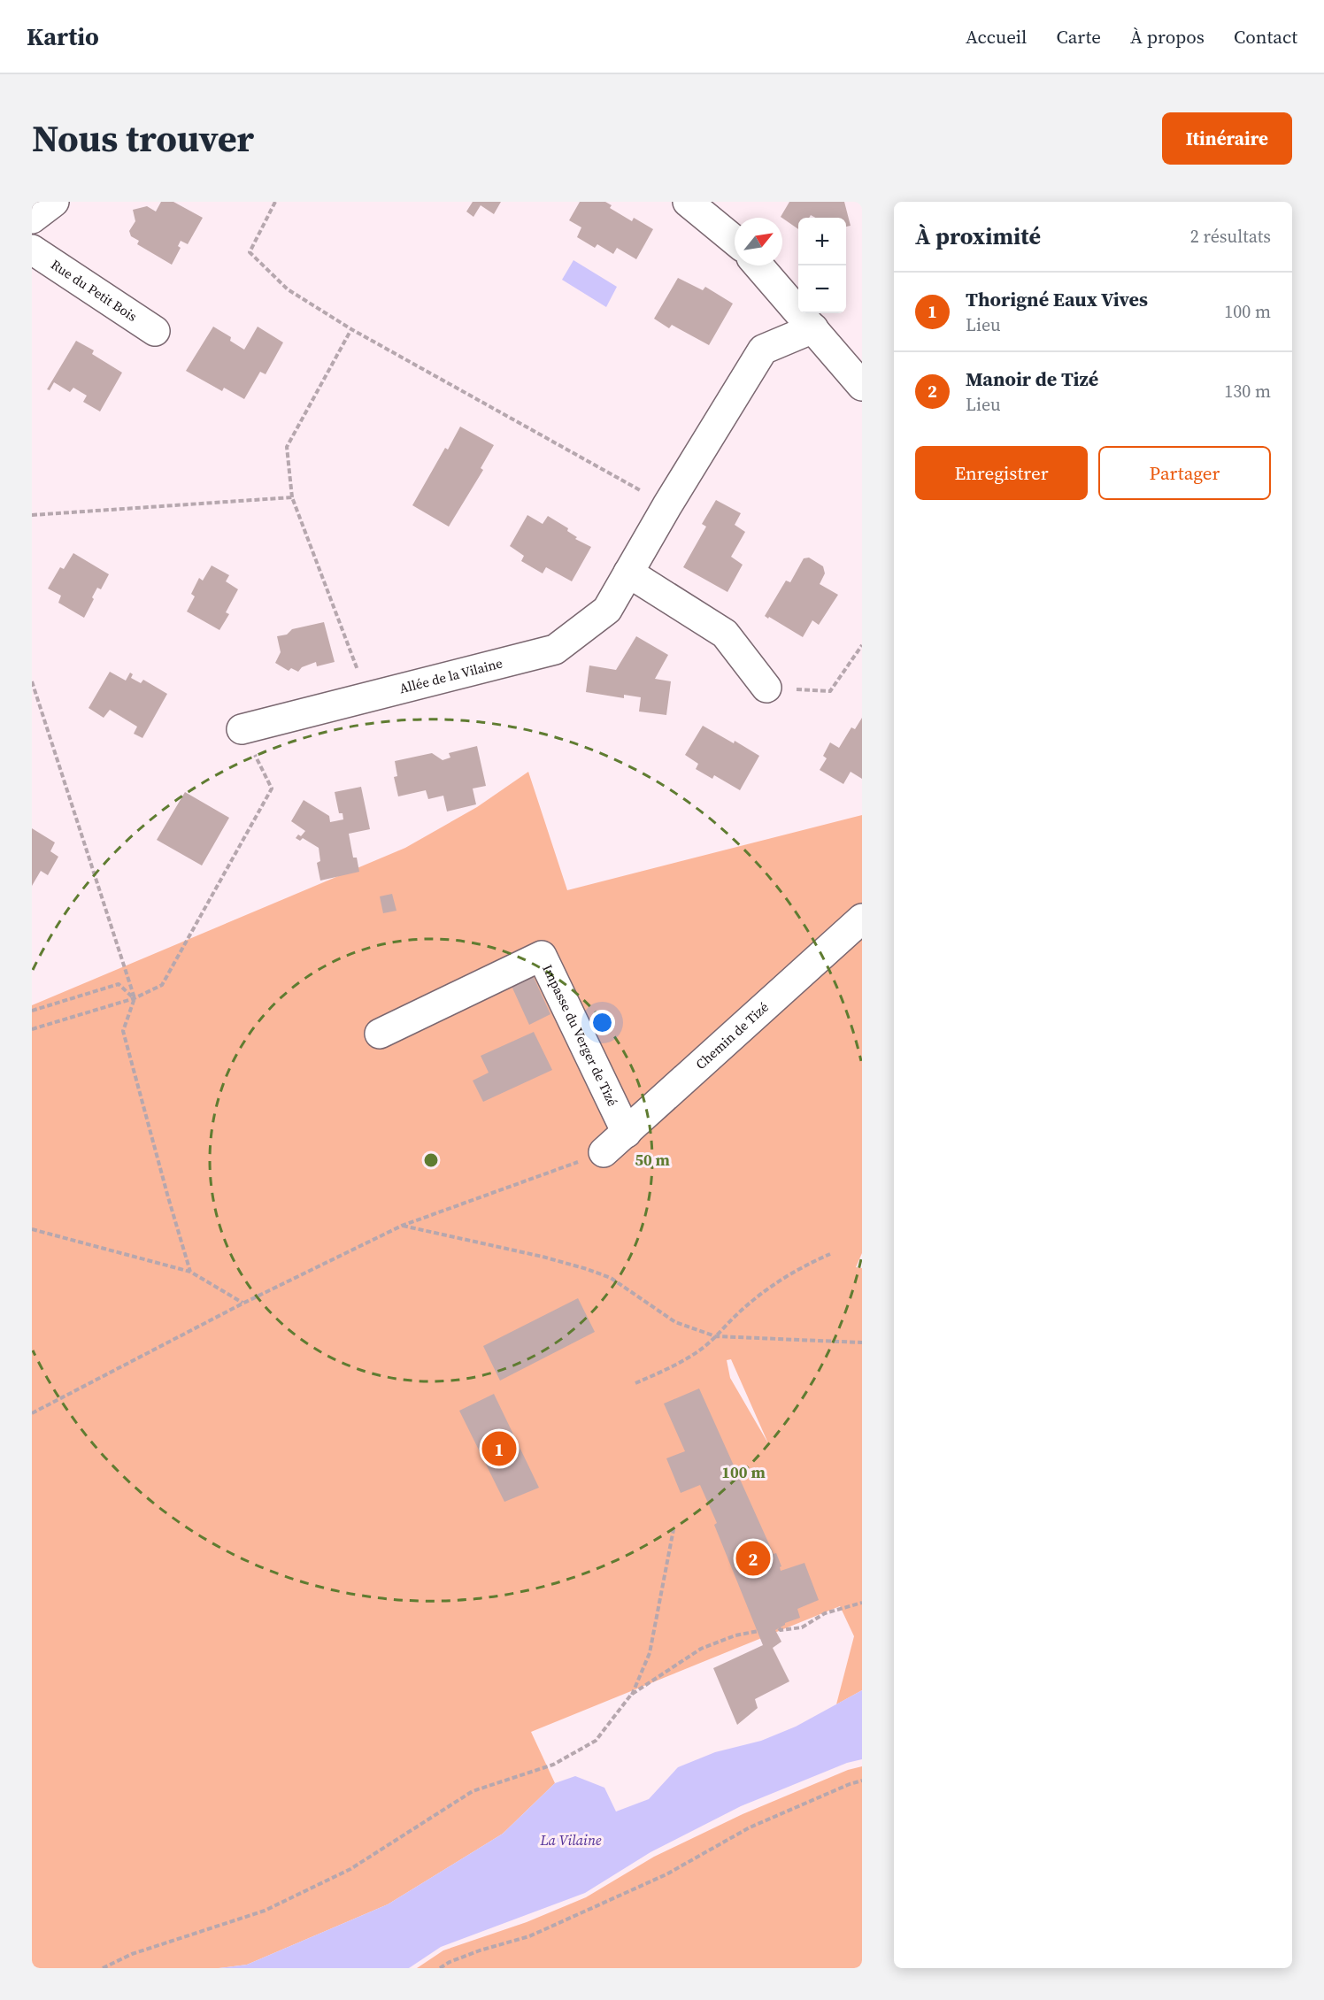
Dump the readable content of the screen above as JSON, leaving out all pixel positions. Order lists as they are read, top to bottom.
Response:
{
  "streets": {
    "street": [
      "Rue du Petit Bois",
      "Allée de la Vilaine",
      "Impasse du Verger de Tizé",
      "Chemin de Tizé"
    ]
  },
  "crossings": [
    ["Impasse du Verger de Tizé", "Chemin de Tizé"]
  ],
  "water": ["La Vilaine"],
  "north": "top right",
  "page": {
    "header": "Kartio",
    "nav": [
      "Accueil",
      "Carte",
      "À propos",
      "Contact"
    ],
    "title": "Nous trouver",
    "buttons": [
      "Itinéraire",
      ["Enregistrer", "Partager"]
    ],
    "heading": ["À proximité", "2 résultats"],
    "map_buttons": ["+", "−"],
    "list": [
      {
        "mark": "1",
        "name": "Thorigné Eaux Vives",
        "note": "Lieu",
        "value": "100 m"
      },
      {
        "mark": "2",
        "name": "Manoir de Tizé",
        "note": "Lieu",
        "value": "130 m"
      }
    ],
    "pins": ["1", "2"]
  },
  "rings": ["50 m", "100 m"]
}
